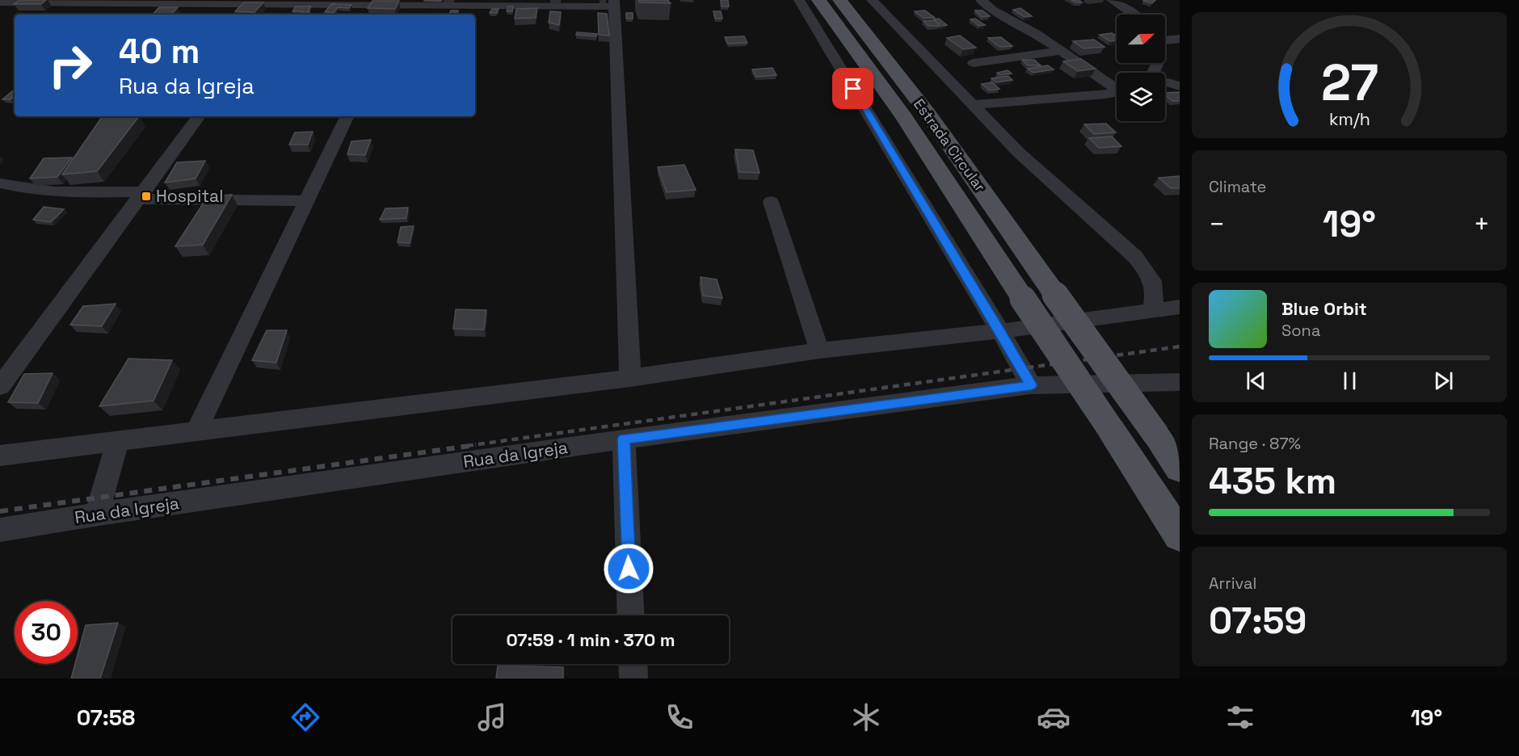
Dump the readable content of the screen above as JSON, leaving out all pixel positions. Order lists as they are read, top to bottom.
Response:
{
  "streets": {
    "main road": ["Estrada Circular"],
    "street": ["Rua da Igreja"]
  },
  "places": {
    "transit": ["Hospital"]
  },
  "north": "right",
  "page": {
    "turn": ["40 m", "Rua da Igreja"],
    "tile": [
      "Climate",
      ["Range · 87%", "435 km"],
      ["Arrival", "07:59"]
    ],
    "heat": ["−", "19°", "+"],
    "song": ["Blue Orbit", "Sona"],
    "limit": "30",
    "trip": "07:59 · 1 min · 370 m",
    "tabs": ["07:58", "19°"],
    "gauge": ["27", "km/h"]
  }
}
